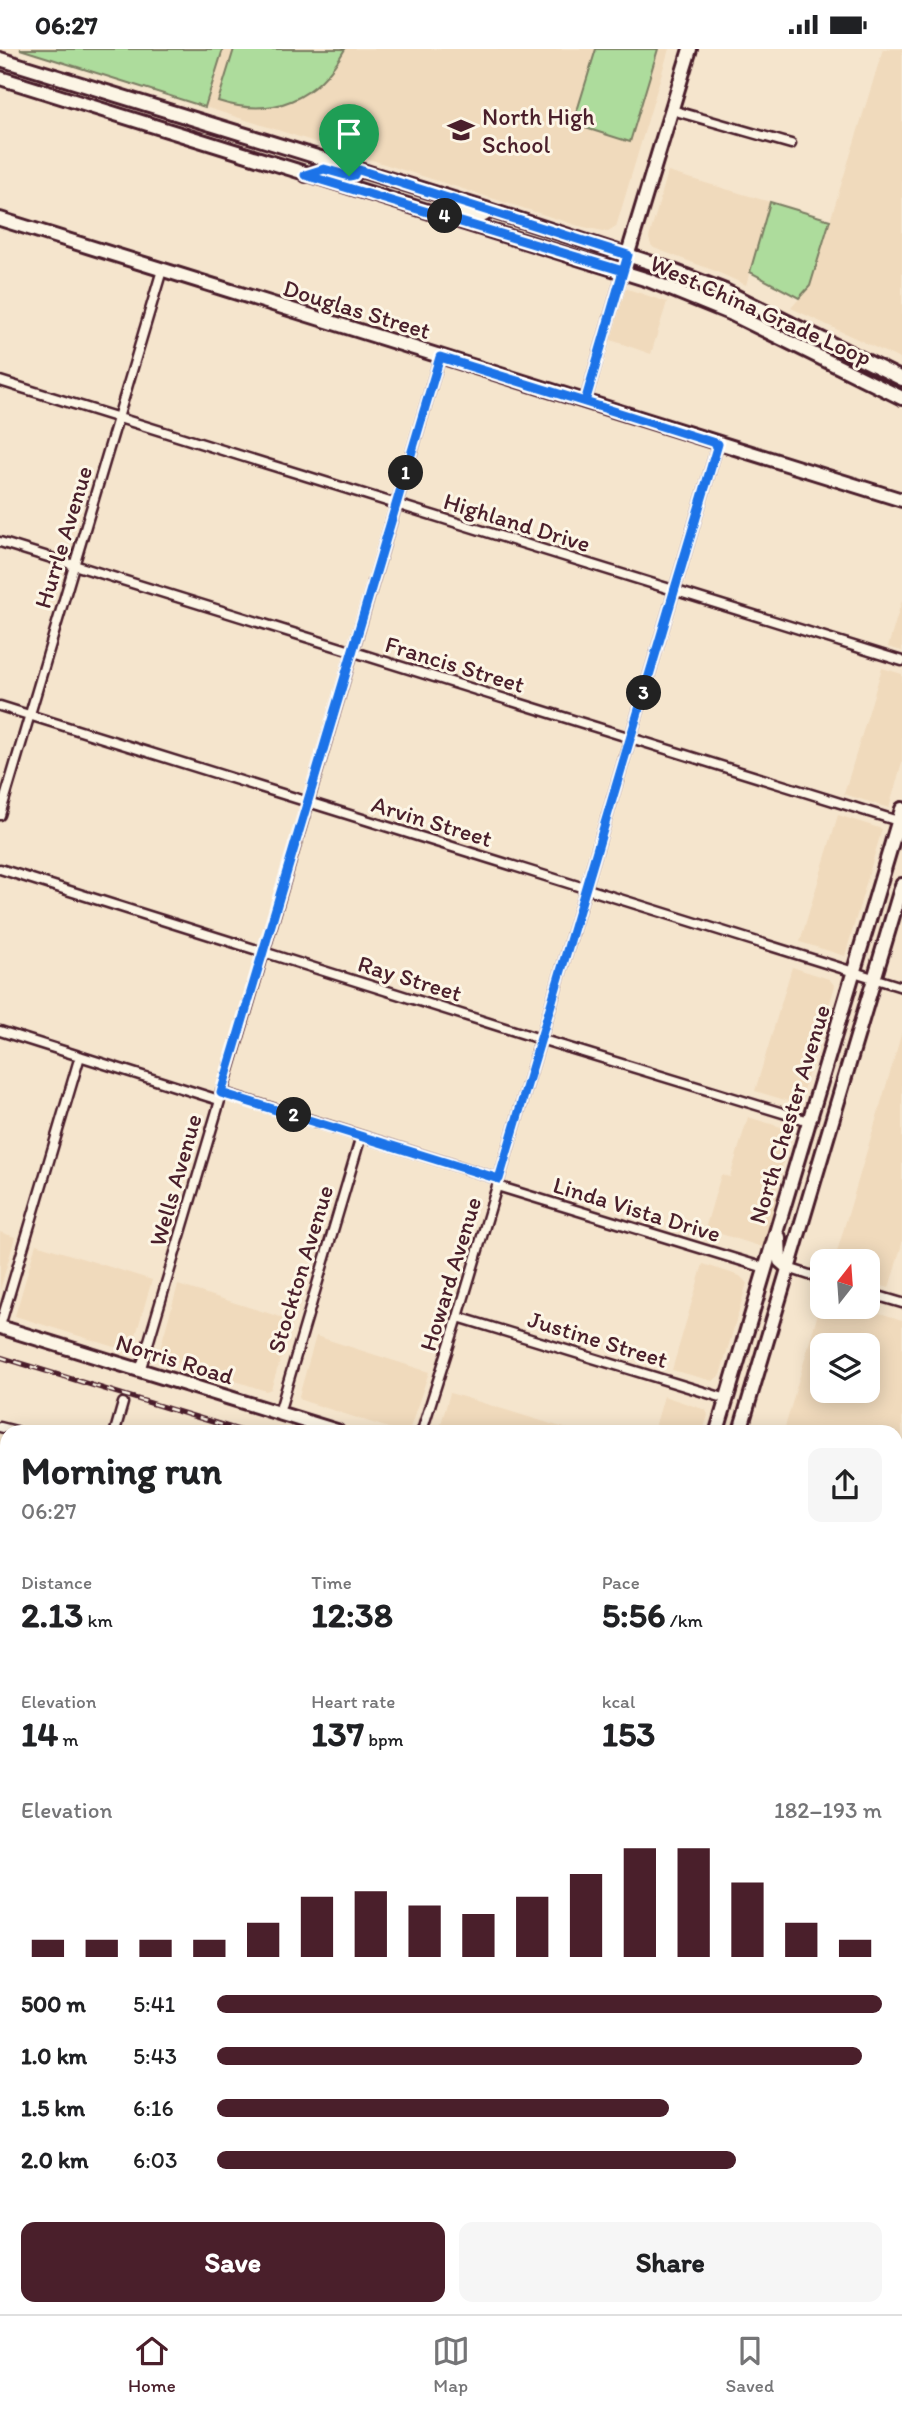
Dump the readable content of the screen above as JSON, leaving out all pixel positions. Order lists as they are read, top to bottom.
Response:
{
  "streets": {
    "main road": [
      "Douglas Street",
      "West China Grade Loop",
      "North Chester Avenue",
      "Norris Road"
    ],
    "street": [
      "Highland Drive",
      "Hurrle Avenue",
      "Francis Street",
      "Arvin Street",
      "Ray Street",
      "Wells Avenue",
      "Linda Vista Drive",
      "Stockton Avenue",
      "Howard Avenue",
      "Justine Street"
    ]
  },
  "crossings": [
    ["Douglas Street", "Hurrle Avenue"],
    ["Douglas Street", "Wells Avenue"],
    ["Douglas Street", "Howard Avenue"],
    ["Highland Drive", "Hurrle Avenue"],
    ["Highland Drive", "Wells Avenue"],
    ["Highland Drive", "Howard Avenue"],
    ["Hurrle Avenue", "Francis Street"],
    ["Hurrle Avenue", "Arvin Street"],
    ["Francis Street", "North Chester Avenue"],
    ["Francis Street", "Wells Avenue"],
    ["Francis Street", "Howard Avenue"],
    ["Arvin Street", "North Chester Avenue"],
    ["Arvin Street", "Wells Avenue"],
    ["Arvin Street", "Howard Avenue"],
    ["Ray Street", "North Chester Avenue"],
    ["Ray Street", "Wells Avenue"],
    ["Ray Street", "Howard Avenue"],
    ["North Chester Avenue", "Linda Vista Drive"],
    ["North Chester Avenue", "Justine Street"],
    ["Wells Avenue", "Linda Vista Drive"],
    ["Wells Avenue", "Norris Road"],
    ["Linda Vista Drive", "Stockton Avenue"],
    ["Linda Vista Drive", "Howard Avenue"],
    ["Stockton Avenue", "Norris Road"],
    ["Howard Avenue", "Justine Street"]
  ],
  "places": {
    "school or university": ["North High School"]
  },
  "north": "top",
  "page": {
    "status": "06:27",
    "pins": [
      "4",
      "1",
      "3",
      "2"
    ],
    "heading": ["Morning run", "06:27"],
    "stats": [
      ["Distance", "2.13 km"],
      ["Time", "12:38"],
      ["Pace", "5:56 /km"],
      ["Elevation", "14 m"],
      ["Heart rate", "137 bpm"],
      ["kcal", "153"]
    ],
    "chart": ["Elevation", "182–193 m"],
    "list": [
      {
        "name": "500 m",
        "note": "5:41"
      },
      {
        "name": "1.0 km",
        "note": "5:43"
      },
      {
        "name": "1.5 km",
        "note": "6:16"
      },
      {
        "name": "2.0 km",
        "note": "6:03"
      }
    ],
    "buttons": ["Save", "Share"],
    "tabs": ["Home", "Map", "Saved"]
  }
}
